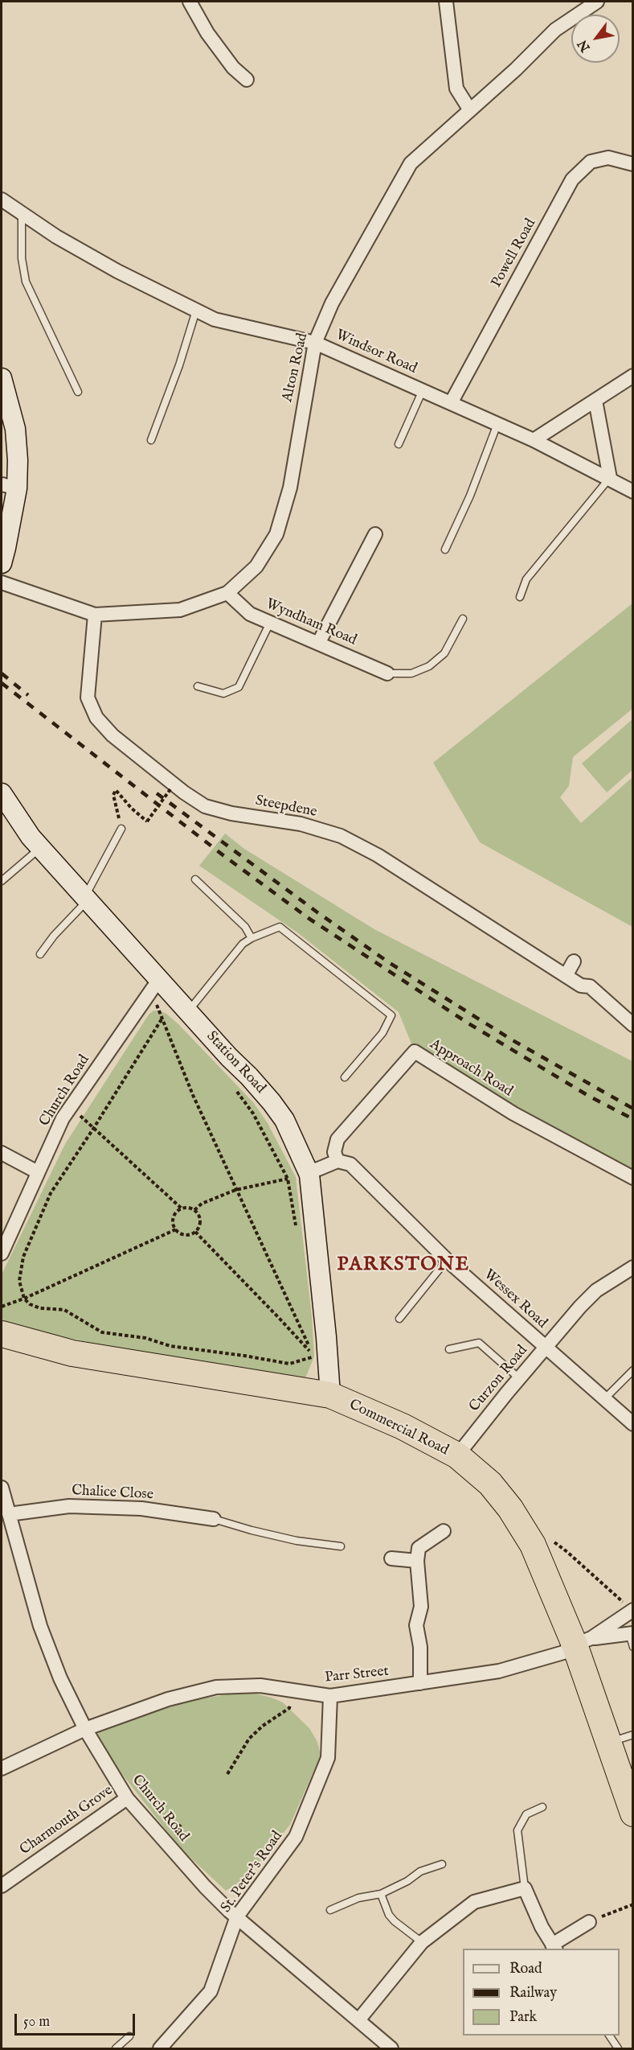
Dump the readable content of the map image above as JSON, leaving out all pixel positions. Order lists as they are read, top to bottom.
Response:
{
  "streets": {
    "highway": ["Commercial Road"],
    "street": [
      "Powell Road",
      "Windsor Road",
      "Alton Road",
      "Wyndham Road",
      "Steepdene",
      "Station Road",
      "Approach Road",
      "Church Road",
      "Wessex Road",
      "Curzon Road",
      "Chalice Close",
      "Parr Street",
      "Charmouth Grove",
      "St. Peter's Road"
    ]
  },
  "crossings": [
    ["Powell Road", "Windsor Road"],
    ["Windsor Road", "Alton Road"],
    ["Alton Road", "Wyndham Road"],
    ["Alton Road", "Steepdene"],
    ["Station Road", "Church Road"],
    ["Station Road", "Commercial Road"],
    ["Approach Road", "Wessex Road"],
    ["Church Road", "Chalice Close"],
    ["Church Road", "Parr Street"],
    ["Church Road", "Charmouth Grove"],
    ["Church Road", "St. Peter's Road"],
    ["Wessex Road", "Curzon Road"],
    ["Curzon Road", "Commercial Road"],
    ["Commercial Road", "Parr Street"],
    ["Parr Street", "St. Peter's Road"]
  ],
  "districts": ["PARKSTONE"],
  "legend": ["Road", "Railway", "Park"],
  "scale_bar": "50 m",
  "north": "bottom left"
}
